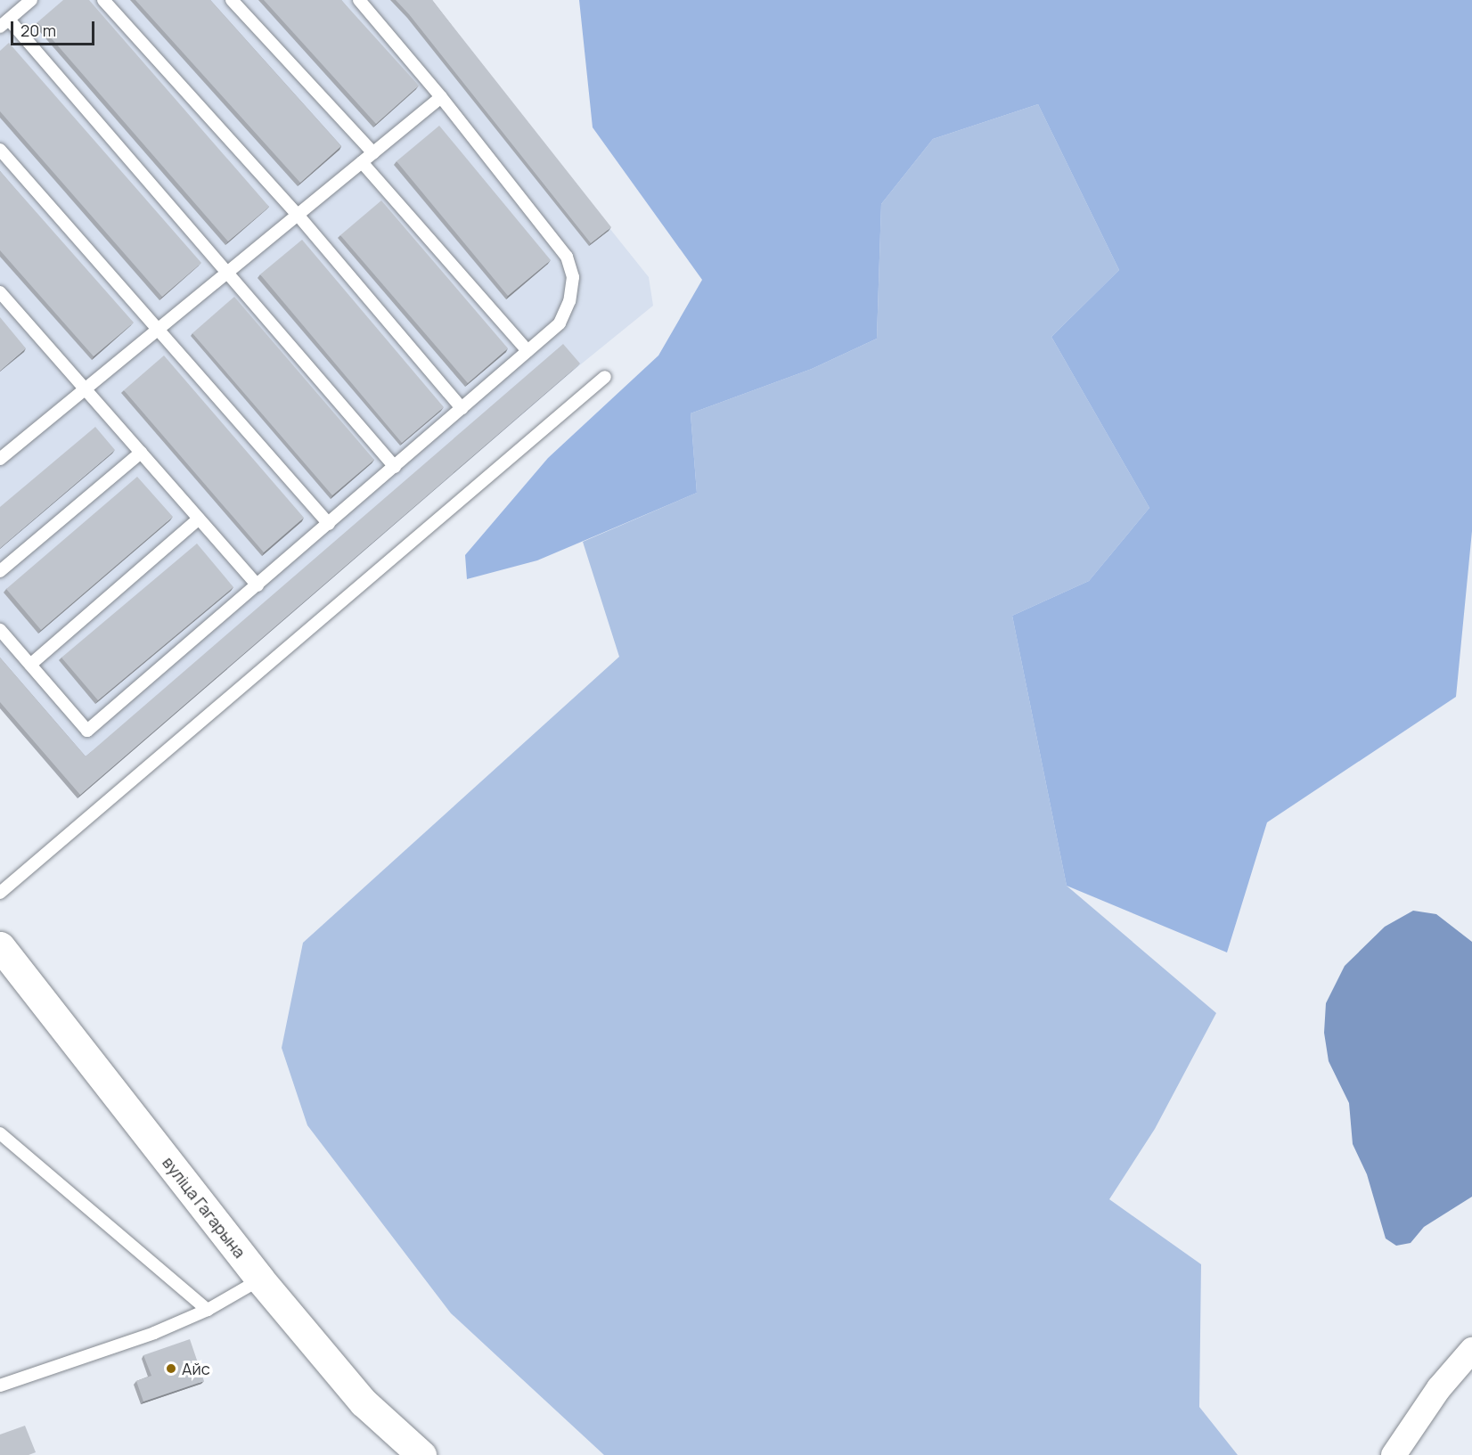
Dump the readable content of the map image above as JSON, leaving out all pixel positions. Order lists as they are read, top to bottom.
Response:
{
  "streets": {
    "main road": ["вуліца Гагарына"]
  },
  "places": ["Айс"],
  "scale_bar": "20 m"
}
